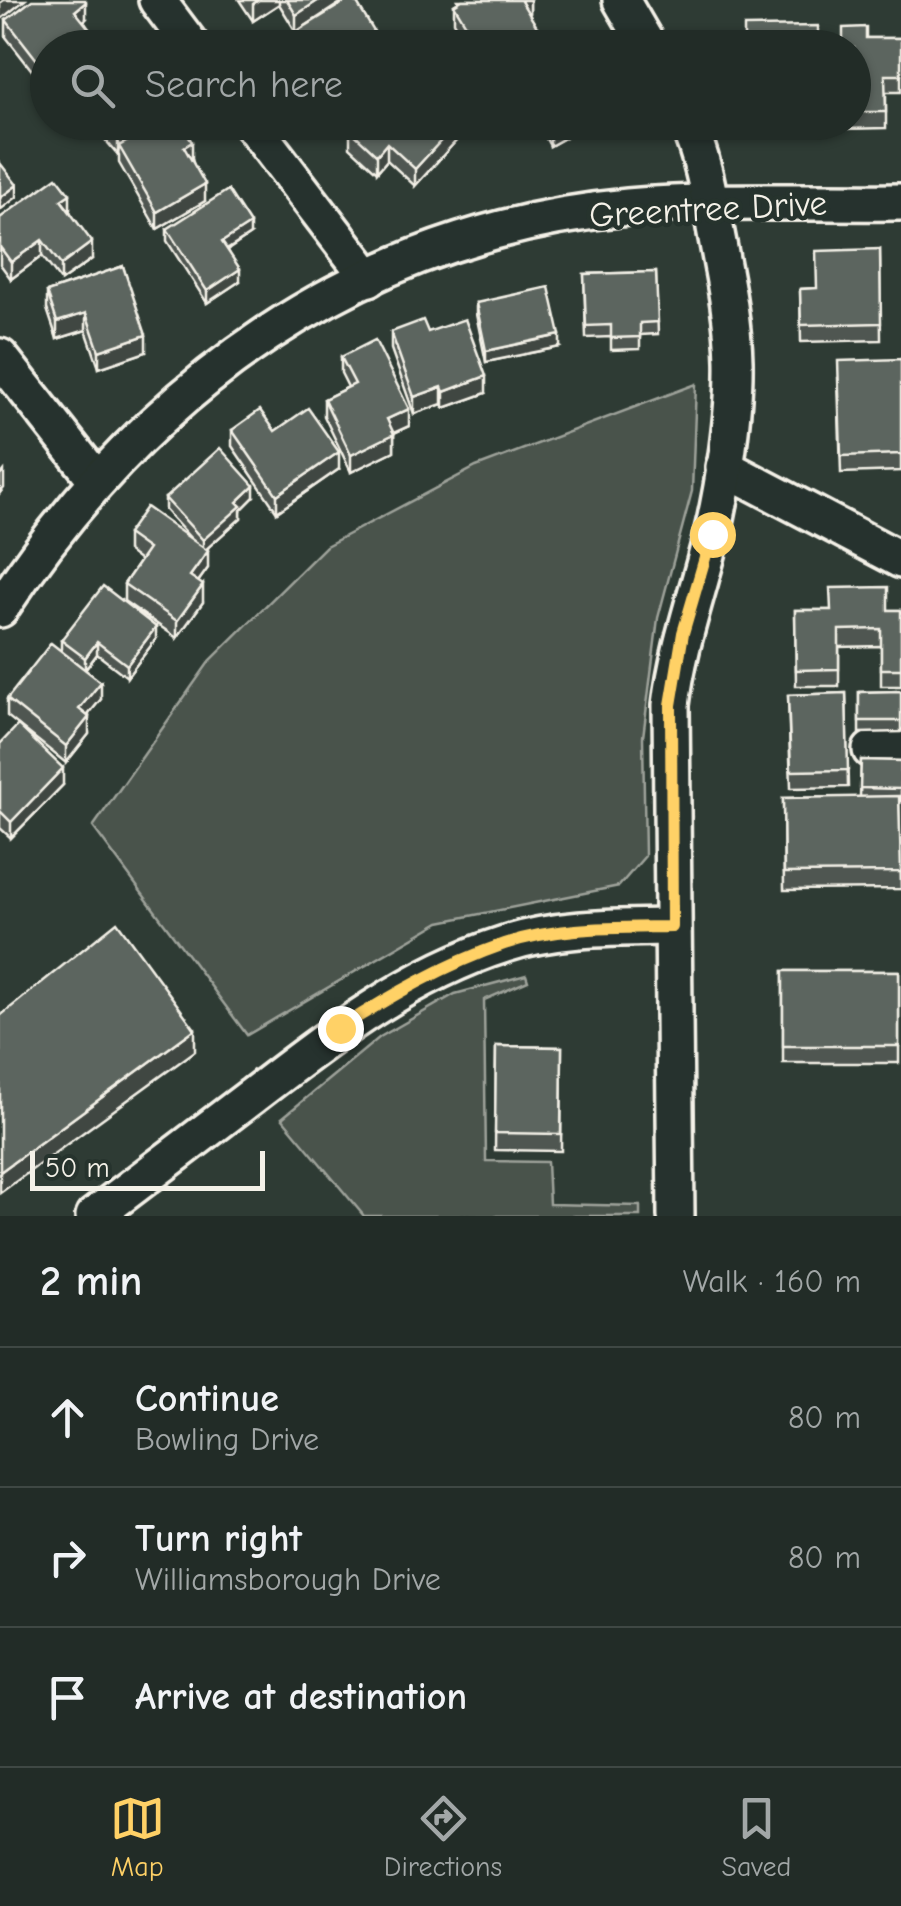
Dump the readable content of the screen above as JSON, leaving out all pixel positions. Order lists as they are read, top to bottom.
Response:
{
  "streets": {
    "street": ["Greentree Drive"]
  },
  "scale_bar": "50 m",
  "page": {
    "search": "Search here",
    "scale": "50 m",
    "heading": ["2 min", "Walk · 160 m"],
    "list": [
      ["Continue", "Bowling Drive", "80 m"],
      ["Turn right", "Williamsborough Drive", "80 m"],
      "Arrive at destination"
    ],
    "nav": ["Map", "Directions", "Saved"]
  }
}
